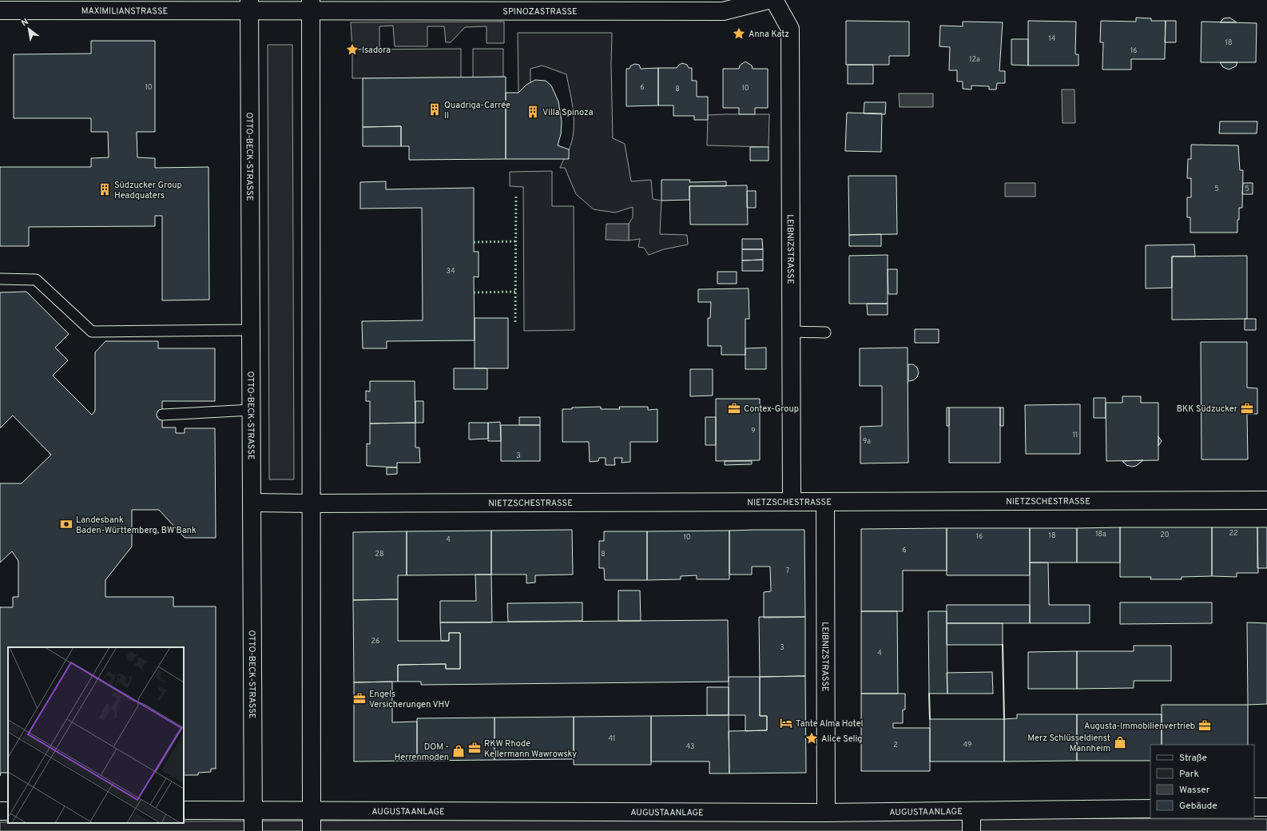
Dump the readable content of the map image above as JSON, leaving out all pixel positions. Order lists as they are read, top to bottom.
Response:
{
  "streets": {
    "street": [
      "MAXIMILIANSTRASSE",
      "SPINOZASTRASSE",
      "OTTO-BECK-STRASSE",
      "LEIBNIZSTRASSE",
      "NIETZSCHESTRASSE",
      "AUGUSTAANLAGE"
    ]
  },
  "crossings": [
    ["MAXIMILIANSTRASSE", "SPINOZASTRASSE"],
    ["MAXIMILIANSTRASSE", "OTTO-BECK-STRASSE"],
    ["SPINOZASTRASSE", "OTTO-BECK-STRASSE"],
    ["OTTO-BECK-STRASSE", "NIETZSCHESTRASSE"],
    ["OTTO-BECK-STRASSE", "AUGUSTAANLAGE"],
    ["LEIBNIZSTRASSE", "NIETZSCHESTRASSE"],
    ["LEIBNIZSTRASSE", "AUGUSTAANLAGE"]
  ],
  "places": {
    "place": ["Anna Katz", "Isadora", "Alice Selig"],
    "building": ["Quadriga-Carrée II", "Villa Spinoza", "Südzucker Group Headquaters"],
    "office": [
      "Contex-Group",
      "BKK Südzucker",
      "Engels Versicherungen VHV",
      "Augusta-Immobilienvertrieb",
      "RKW Rhode Kellermann Wawrowsky"
    ],
    "bank": ["Landesbank Baden-Württemberg, BW Bank"],
    "hotel": ["Tante Alma Hotel"],
    "shop": ["Merz Schlüsseldienst Mannheim", "DOM - Herrenmoden"]
  },
  "house_numbers": [
    "14",
    "18",
    "16",
    "12a",
    "10",
    "6",
    "10",
    "8",
    "5",
    "5",
    "34",
    "9",
    "11",
    "9a",
    "3",
    "22",
    "18a",
    "20",
    "18",
    "16",
    "10",
    "4",
    "6",
    "28",
    "8",
    "7",
    "26",
    "3",
    "4",
    "41",
    "2",
    "49",
    "43"
  ],
  "legend": [
    "Straße",
    "Park",
    "Wasser",
    "Gebäude"
  ],
  "north": "top left"
}
